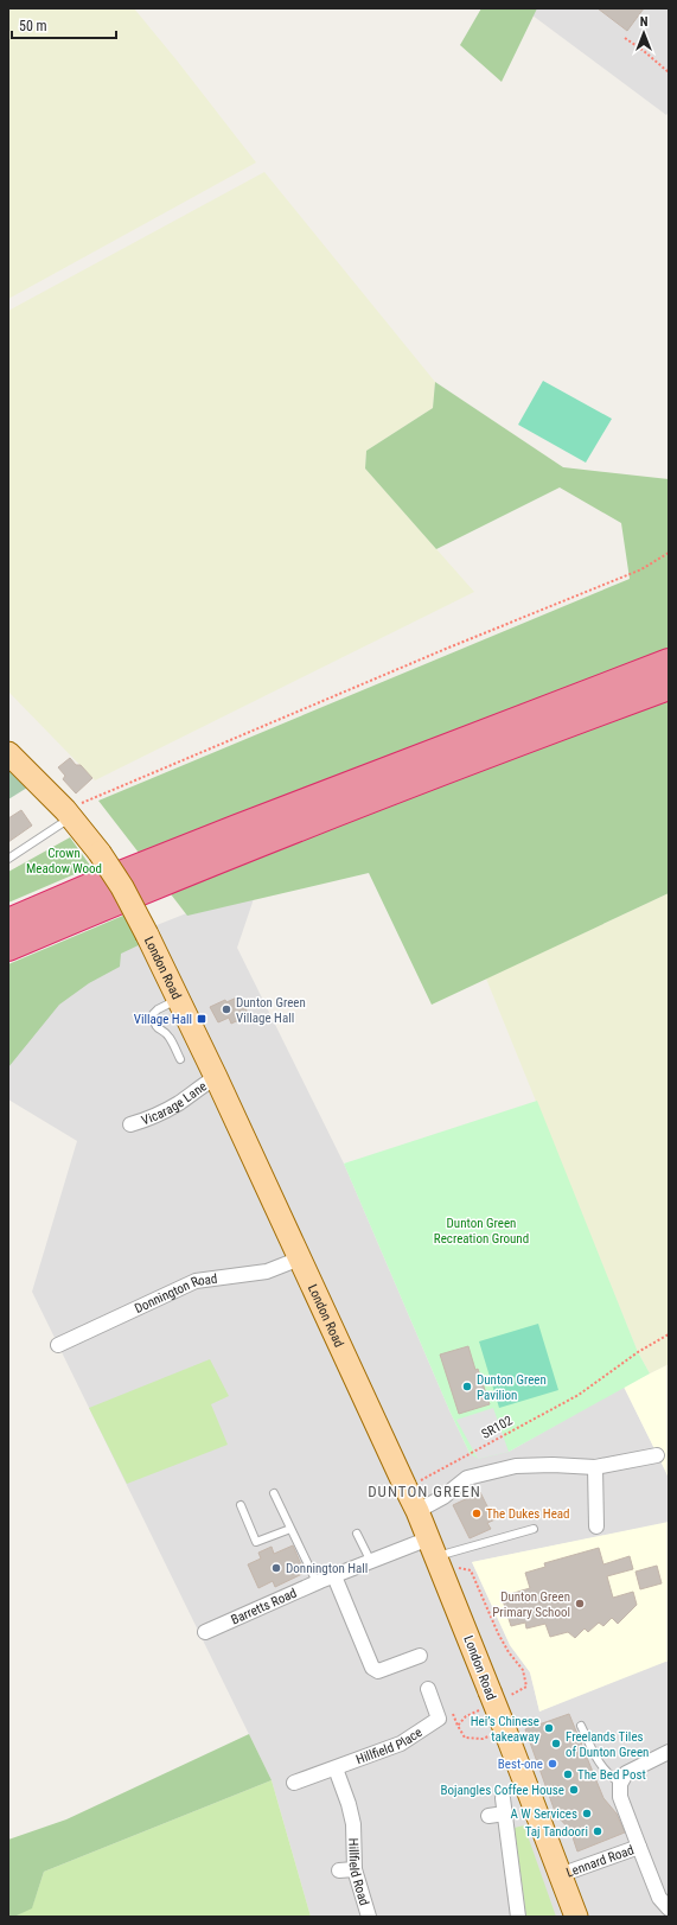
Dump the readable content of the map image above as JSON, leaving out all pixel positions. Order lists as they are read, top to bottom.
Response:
{
  "streets": {
    "main road": ["London Road"],
    "street": [
      "Vicarage Lane",
      "Donnington Road",
      "Barretts Road",
      "Hillfield Place",
      "Lennard Road",
      "Hillfield Road"
    ],
    "path": ["SR102"]
  },
  "crossings": [
    ["London Road", "Vicarage Lane"],
    ["London Road", "Donnington Road"],
    ["London Road", "SR102"],
    ["London Road", "Barretts Road"],
    ["London Road", "Lennard Road"],
    ["Hillfield Place", "Hillfield Road"]
  ],
  "districts": ["DUNTON GREEN"],
  "parks": ["Crown Meadow Wood", "Dunton Green Recreation Ground"],
  "places": {
    "other": [
      "Dunton Green Village Hall",
      "Dunton Green Pavilion",
      "The Dukes Head",
      "Donnington Hall",
      "Dunton Green Primary School",
      "Hei’s Chinese takeaway",
      "Freelands Tiles of Dunton Green",
      "Best-one",
      "The Bed Post",
      "Bojangles Coffee House",
      "A W Services",
      "Taj Tandoori"
    ],
    "transit": ["Village Hall"]
  },
  "scale_bar": "50 m",
  "north": "top"
}
